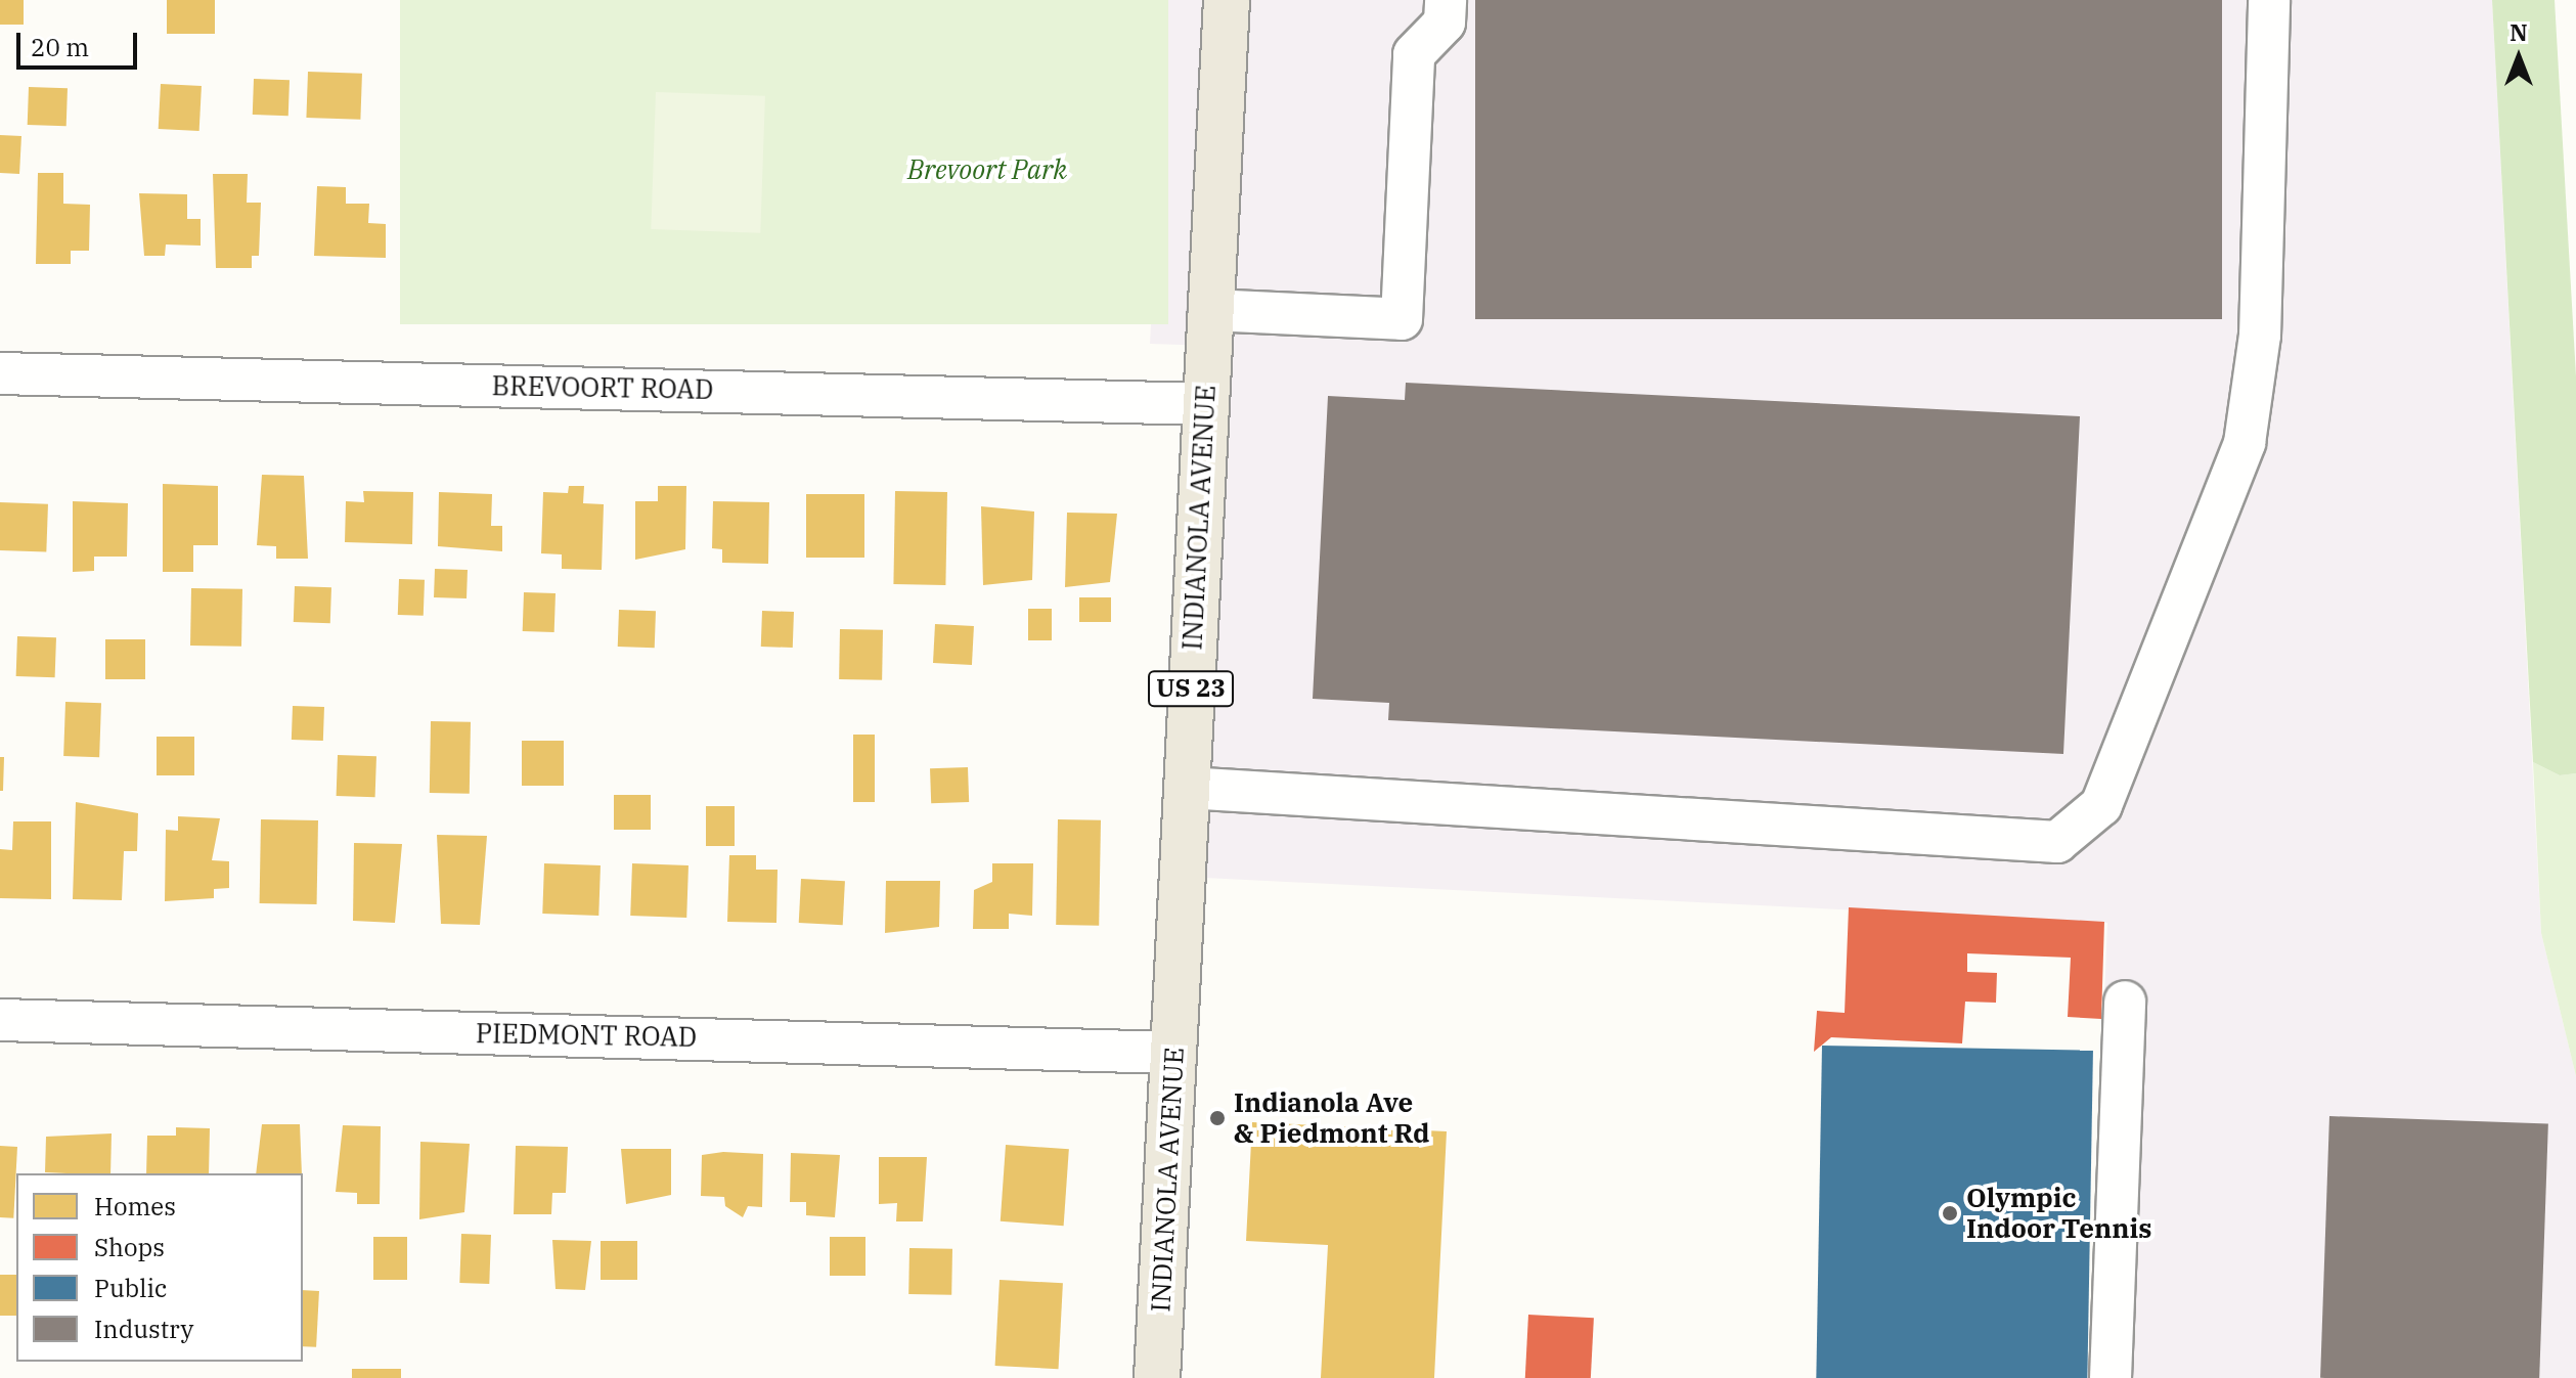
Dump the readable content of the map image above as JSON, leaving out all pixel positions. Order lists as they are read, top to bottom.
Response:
{
  "streets": {
    "main road": ["INDIANOLA AVENUE", "US 23"],
    "street": ["BREVOORT ROAD", "PIEDMONT ROAD"]
  },
  "crossings": [
    ["BREVOORT ROAD", "INDIANOLA AVENUE"],
    ["INDIANOLA AVENUE", "PIEDMONT ROAD"]
  ],
  "parks": ["Brevoort Park"],
  "places": ["Indianola Ave & Piedmont Rd", "Olympic Indoor Tennis"],
  "legend": [
    "Homes",
    "Shops",
    "Public",
    "Industry"
  ],
  "scale_bar": "20 m",
  "north": "top"
}
